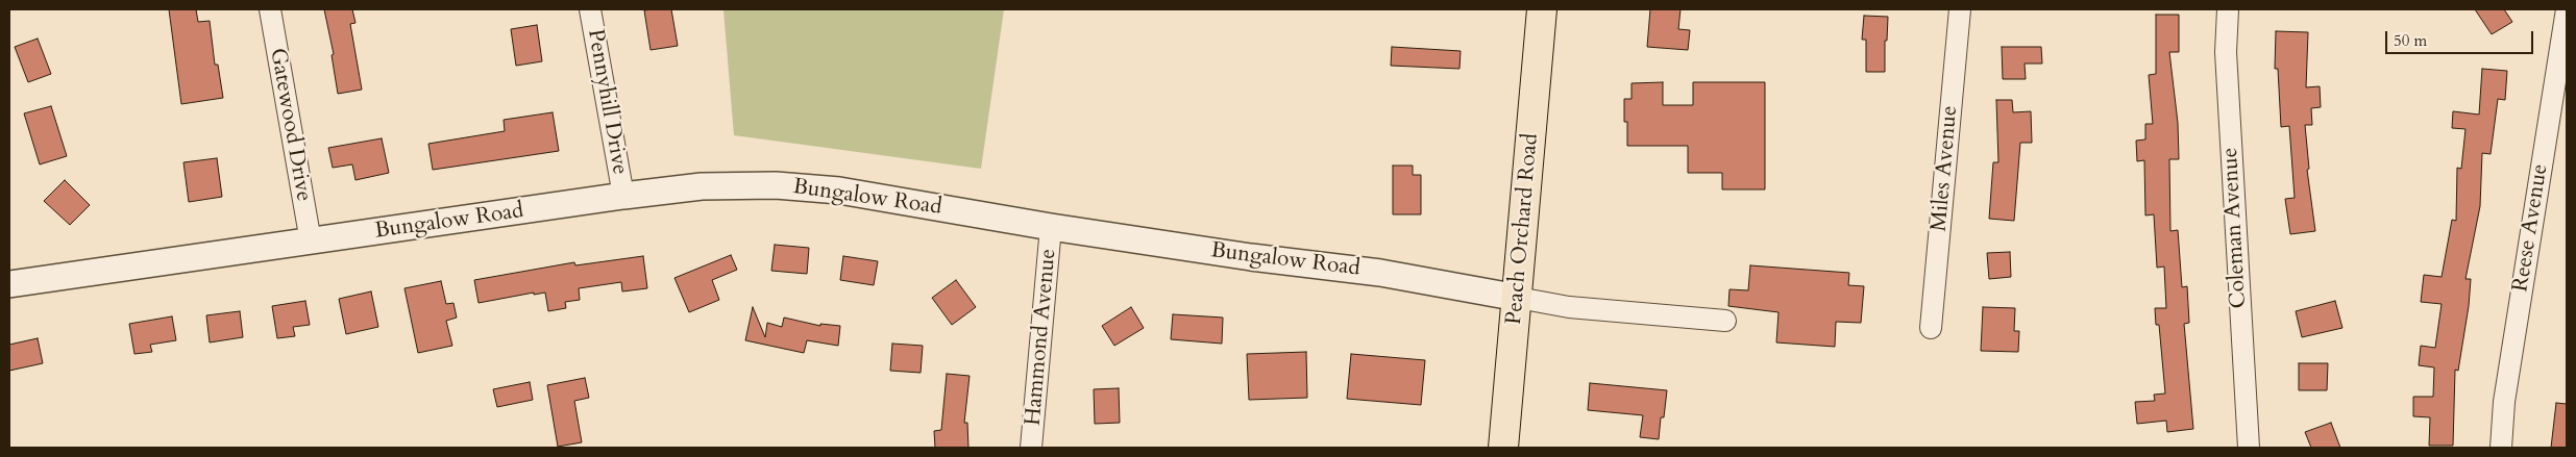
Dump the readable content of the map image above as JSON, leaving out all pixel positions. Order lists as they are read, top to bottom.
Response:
{
  "streets": {
    "main road": ["Peach Orchard Road"],
    "street": [
      "Pennyhill Drive",
      "Gatewood Drive",
      "Miles Avenue",
      "Bungalow Road",
      "Coleman Avenue",
      "Reese Avenue",
      "Hammond Avenue"
    ]
  },
  "crossings": [
    ["Pennyhill Drive", "Bungalow Road"],
    ["Gatewood Drive", "Bungalow Road"],
    ["Bungalow Road", "Peach Orchard Road"],
    ["Bungalow Road", "Hammond Avenue"]
  ],
  "scale_bar": "50 m"
}
